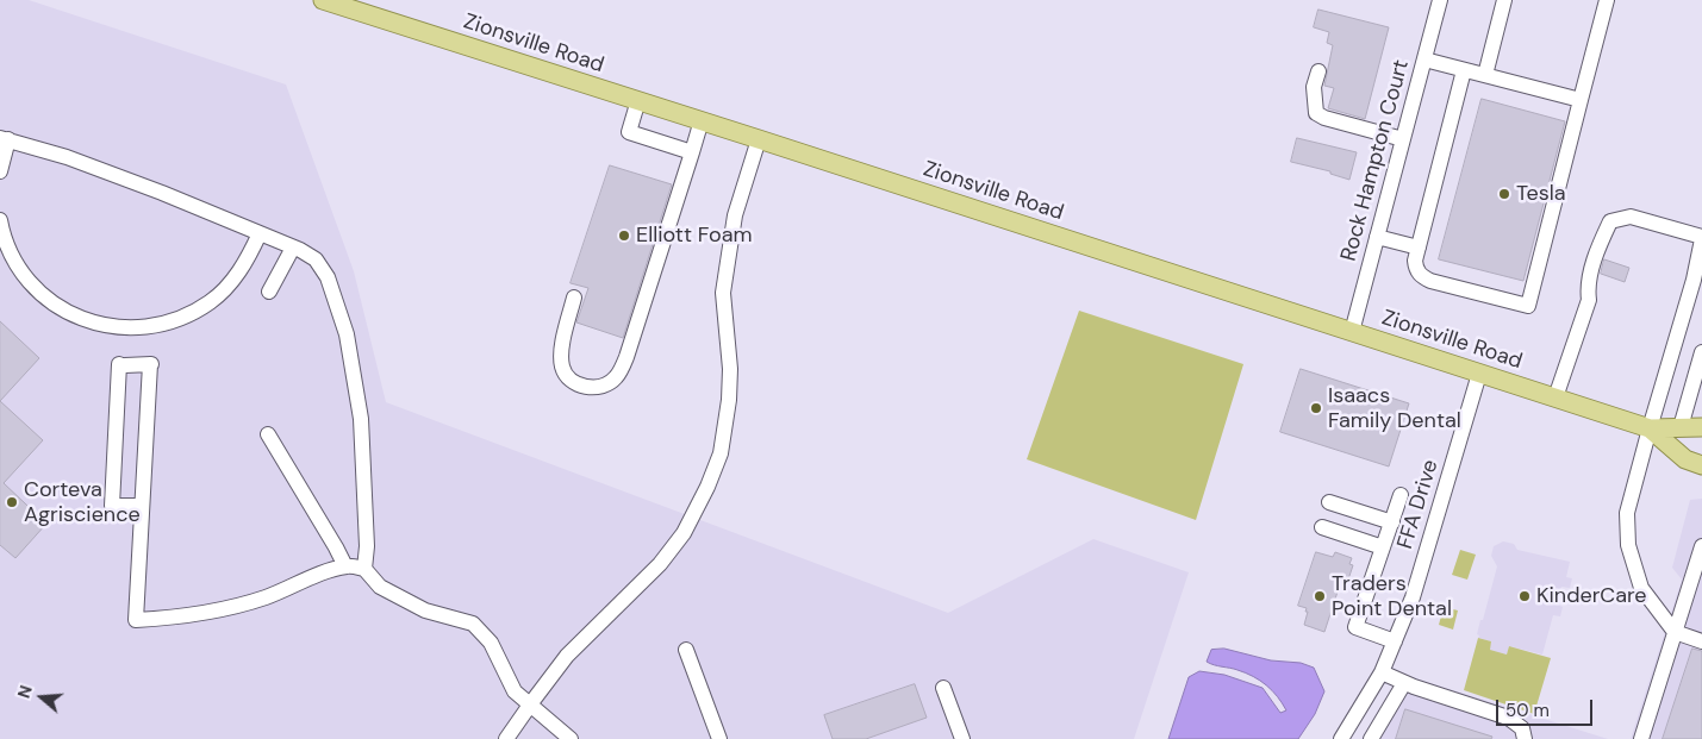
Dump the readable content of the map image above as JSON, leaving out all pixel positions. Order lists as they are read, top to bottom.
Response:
{
  "streets": {
    "main road": ["Zionsville Road"],
    "street": ["Rock Hampton Court", "FFA Drive"]
  },
  "crossings": [
    ["Zionsville Road", "Rock Hampton Court"],
    ["Zionsville Road", "FFA Drive"]
  ],
  "places": [
    "Tesla",
    "Elliott Foam",
    "Isaacs Family Dental",
    "Corteva Agriscience",
    "Traders Point Dental",
    "KinderCare"
  ],
  "scale_bar": "50 m",
  "north": "left"
}
